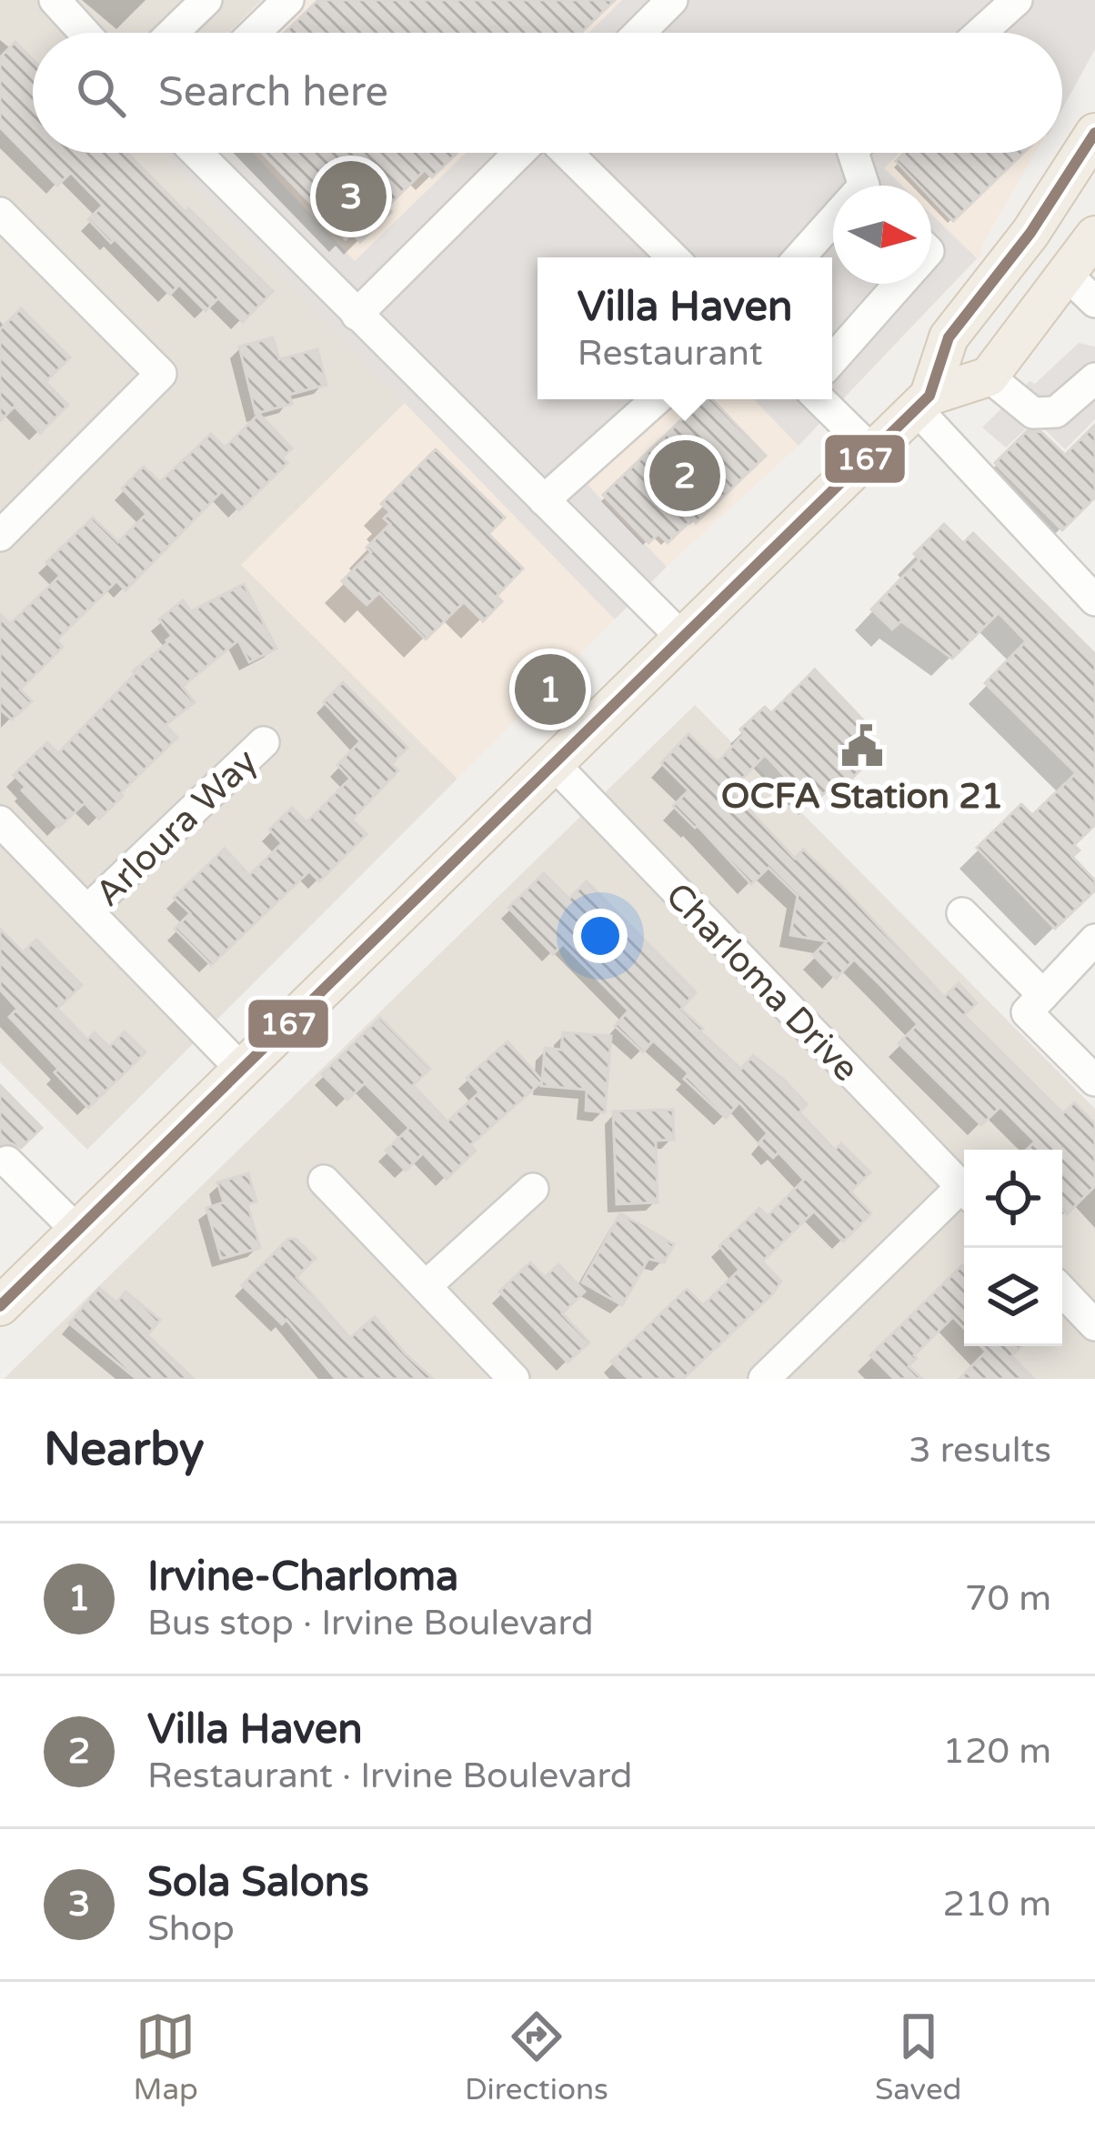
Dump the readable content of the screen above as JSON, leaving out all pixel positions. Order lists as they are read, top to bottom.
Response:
{
  "streets": {
    "street": ["Arloura Way", "Charloma Drive"]
  },
  "places": {
    "public building": ["OCFA Station 21"]
  },
  "lines": ["transit line 167"],
  "north": "right",
  "page": {
    "search": "Search here",
    "pins": ["3", "2", "1"],
    "popup": ["Villa Haven", "Restaurant"],
    "heading": ["Nearby", "3 results"],
    "list": [
      {
        "mark": "1",
        "name": "Irvine-Charloma",
        "note": "Bus stop · Irvine Boulevard",
        "value": "70 m"
      },
      {
        "mark": "2",
        "name": "Villa Haven",
        "note": "Restaurant · Irvine Boulevard",
        "value": "120 m"
      },
      {
        "mark": "3",
        "name": "Sola Salons",
        "note": "Shop",
        "value": "210 m"
      }
    ],
    "nav": ["Map", "Directions", "Saved"]
  }
}
